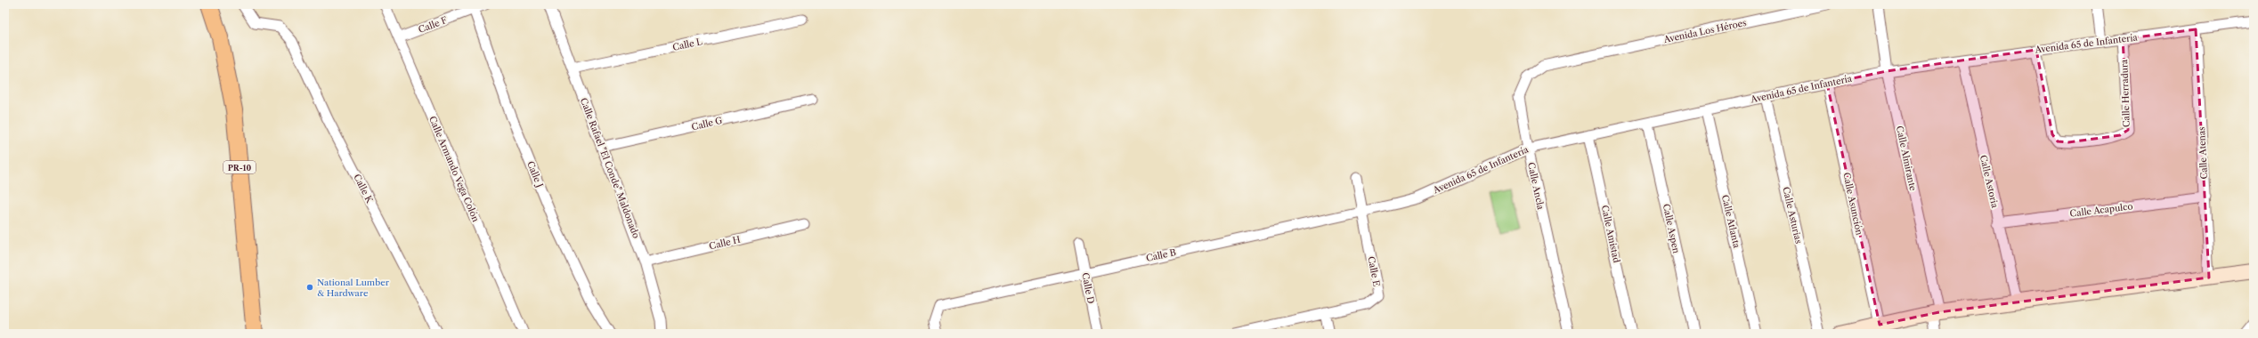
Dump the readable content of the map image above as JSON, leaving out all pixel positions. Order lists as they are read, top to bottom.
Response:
{
  "streets": {
    "main road": ["PR-10"],
    "street": [
      "Calle F",
      "Avenida Los Héroes",
      "Avenida 65 de Infantería",
      "Calle L",
      "Calle Herradura",
      "Calle G",
      "Calle Atenas",
      "Calle Almirante",
      "Calle Rafael \"El Conde\" Maldonado",
      "Calle Armando Vega Colón",
      "Calle J",
      "Calle Astoria",
      "Calle Ancla",
      "Calle K",
      "Calle Asunción",
      "Calle Acapulco",
      "Calle Asturias",
      "Calle Atlanta",
      "Calle Aspen",
      "Calle Amistad",
      "Calle H",
      "Calle B",
      "Calle E",
      "Calle D"
    ]
  },
  "crossings": [
    ["Calle F", "Calle Armando Vega Colón"],
    ["Calle F", "Calle J"],
    ["Avenida Los Héroes", "Calle Ancla"],
    ["Avenida 65 de Infantería", "Calle Herradura"],
    ["Avenida 65 de Infantería", "Calle Atenas"],
    ["Avenida 65 de Infantería", "Calle Almirante"],
    ["Avenida 65 de Infantería", "Calle Astoria"],
    ["Avenida 65 de Infantería", "Calle Ancla"],
    ["Avenida 65 de Infantería", "Calle Asunción"],
    ["Avenida 65 de Infantería", "Calle Asturias"],
    ["Avenida 65 de Infantería", "Calle Atlanta"],
    ["Avenida 65 de Infantería", "Calle Aspen"],
    ["Avenida 65 de Infantería", "Calle Amistad"],
    ["Avenida 65 de Infantería", "Calle B"],
    ["Avenida 65 de Infantería", "Calle E"],
    ["Calle L", "Calle Rafael \"El Conde\" Maldonado"],
    ["Calle G", "Calle Rafael \"El Conde\" Maldonado"],
    ["Calle Atenas", "Calle Acapulco"],
    ["Calle Rafael \"El Conde\" Maldonado", "Calle H"],
    ["Calle Astoria", "Calle Acapulco"],
    ["Calle B", "Calle E"],
    ["Calle B", "Calle D"]
  ],
  "places": ["National Lumber & Hardware"]
}
